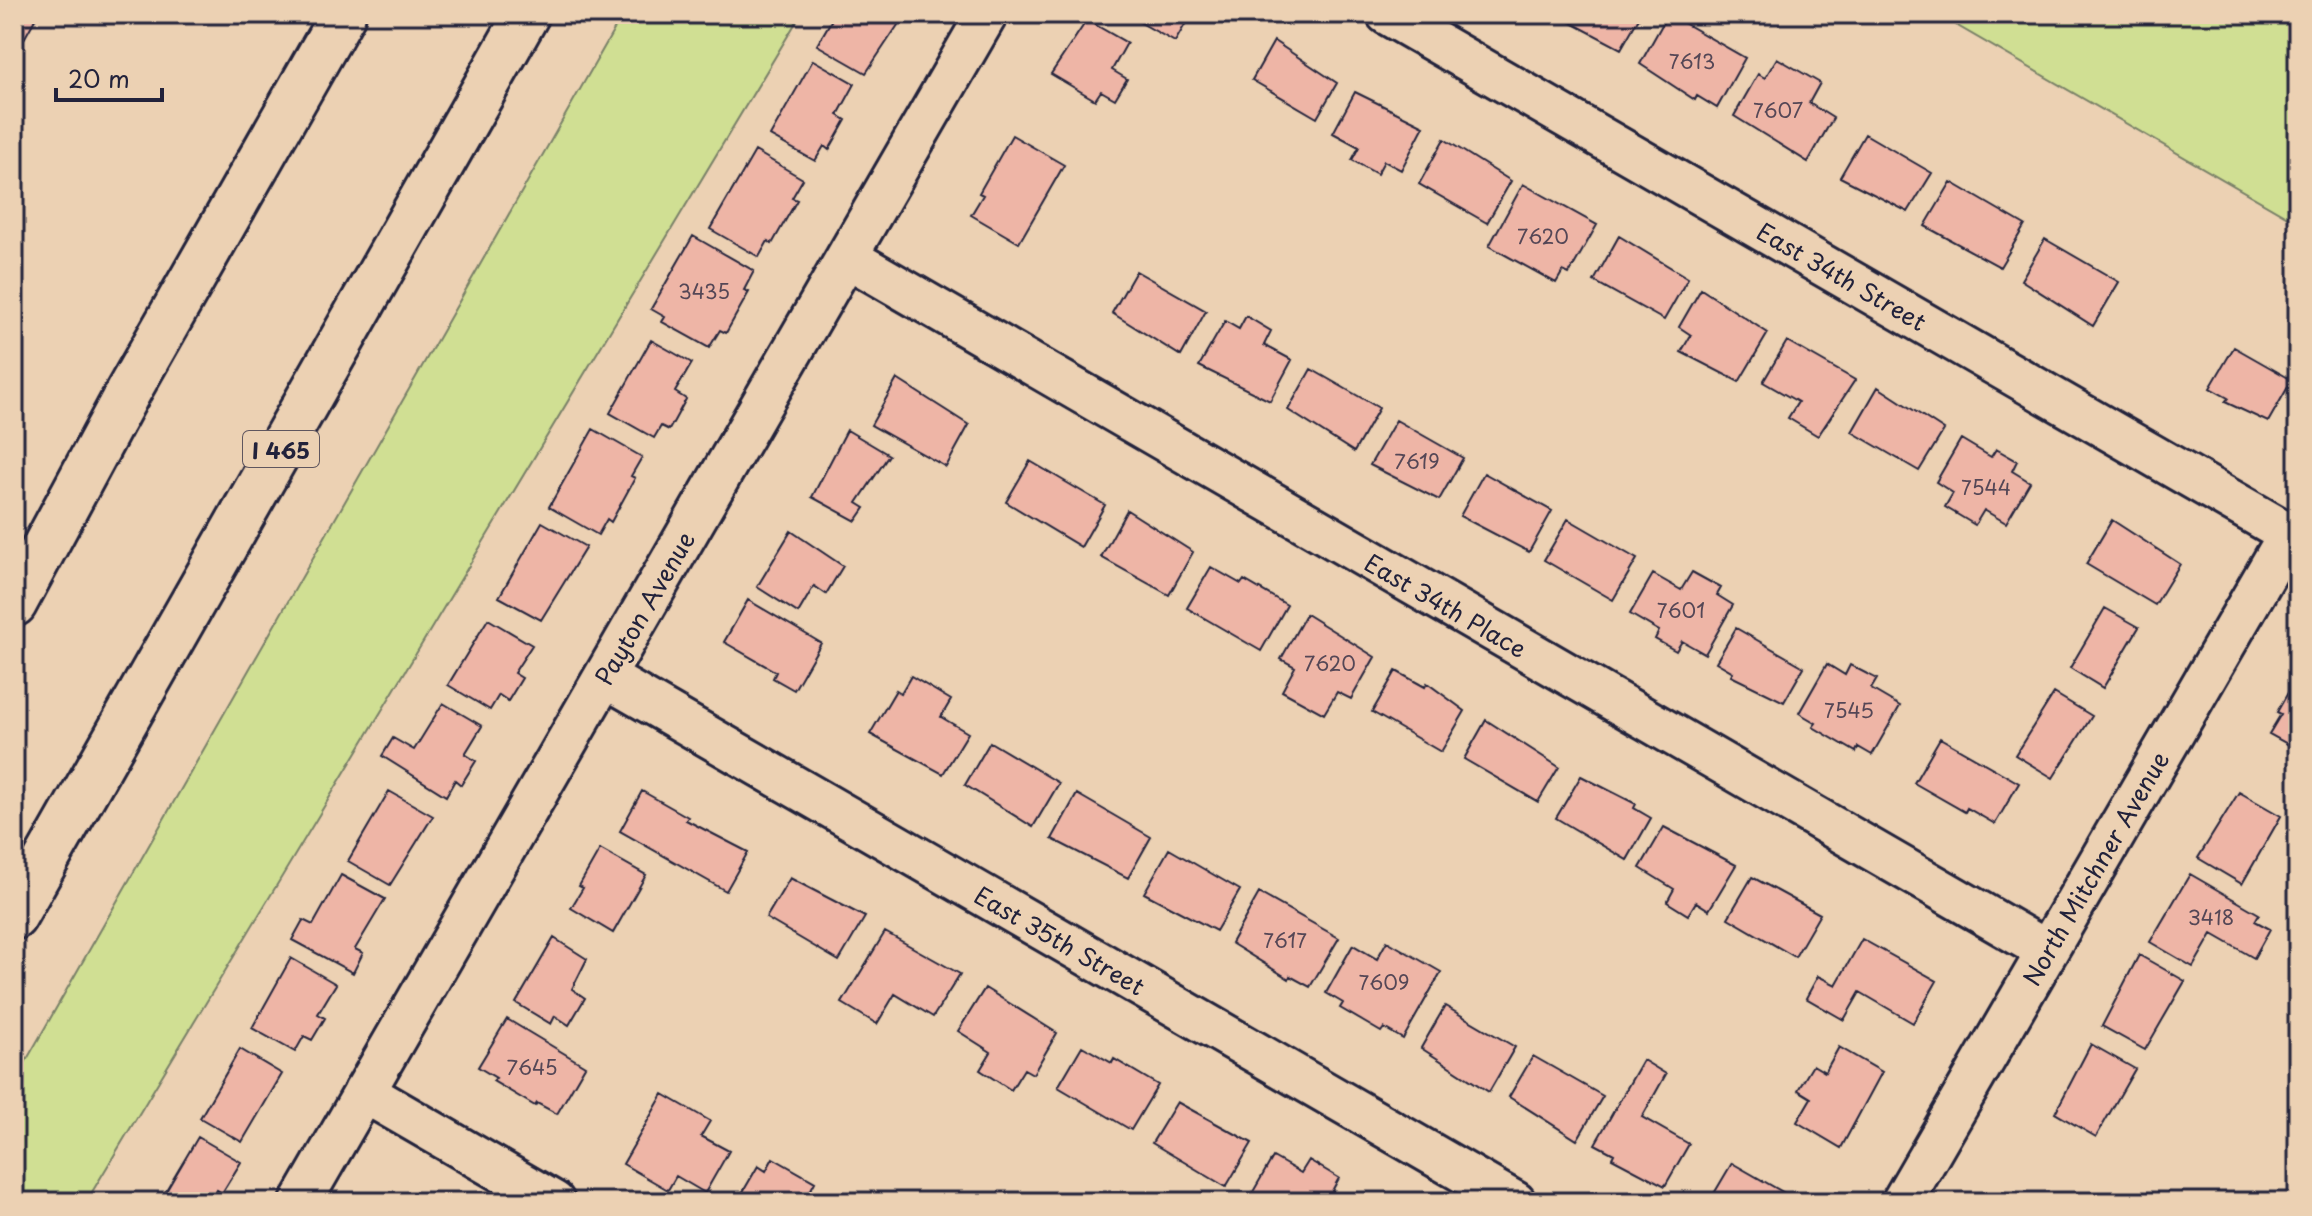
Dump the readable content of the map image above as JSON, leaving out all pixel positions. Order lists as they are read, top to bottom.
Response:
{
  "streets": {
    "highway": ["I 465"],
    "street": [
      "East 34th Street",
      "East 34th Place",
      "Payton Avenue",
      "North Mitchner Avenue",
      "East 35th Street"
    ]
  },
  "crossings": [
    ["East 34th Street", "North Mitchner Avenue"],
    ["East 34th Place", "Payton Avenue"],
    ["East 34th Place", "North Mitchner Avenue"],
    ["Payton Avenue", "East 35th Street"]
  ],
  "house_numbers": [
    "7613",
    "7607",
    "7620",
    "3435",
    "7619",
    "7544",
    "7601",
    "7620",
    "7545",
    "3418",
    "7617",
    "7609",
    "7645"
  ],
  "scale_bar": "20 m"
}
